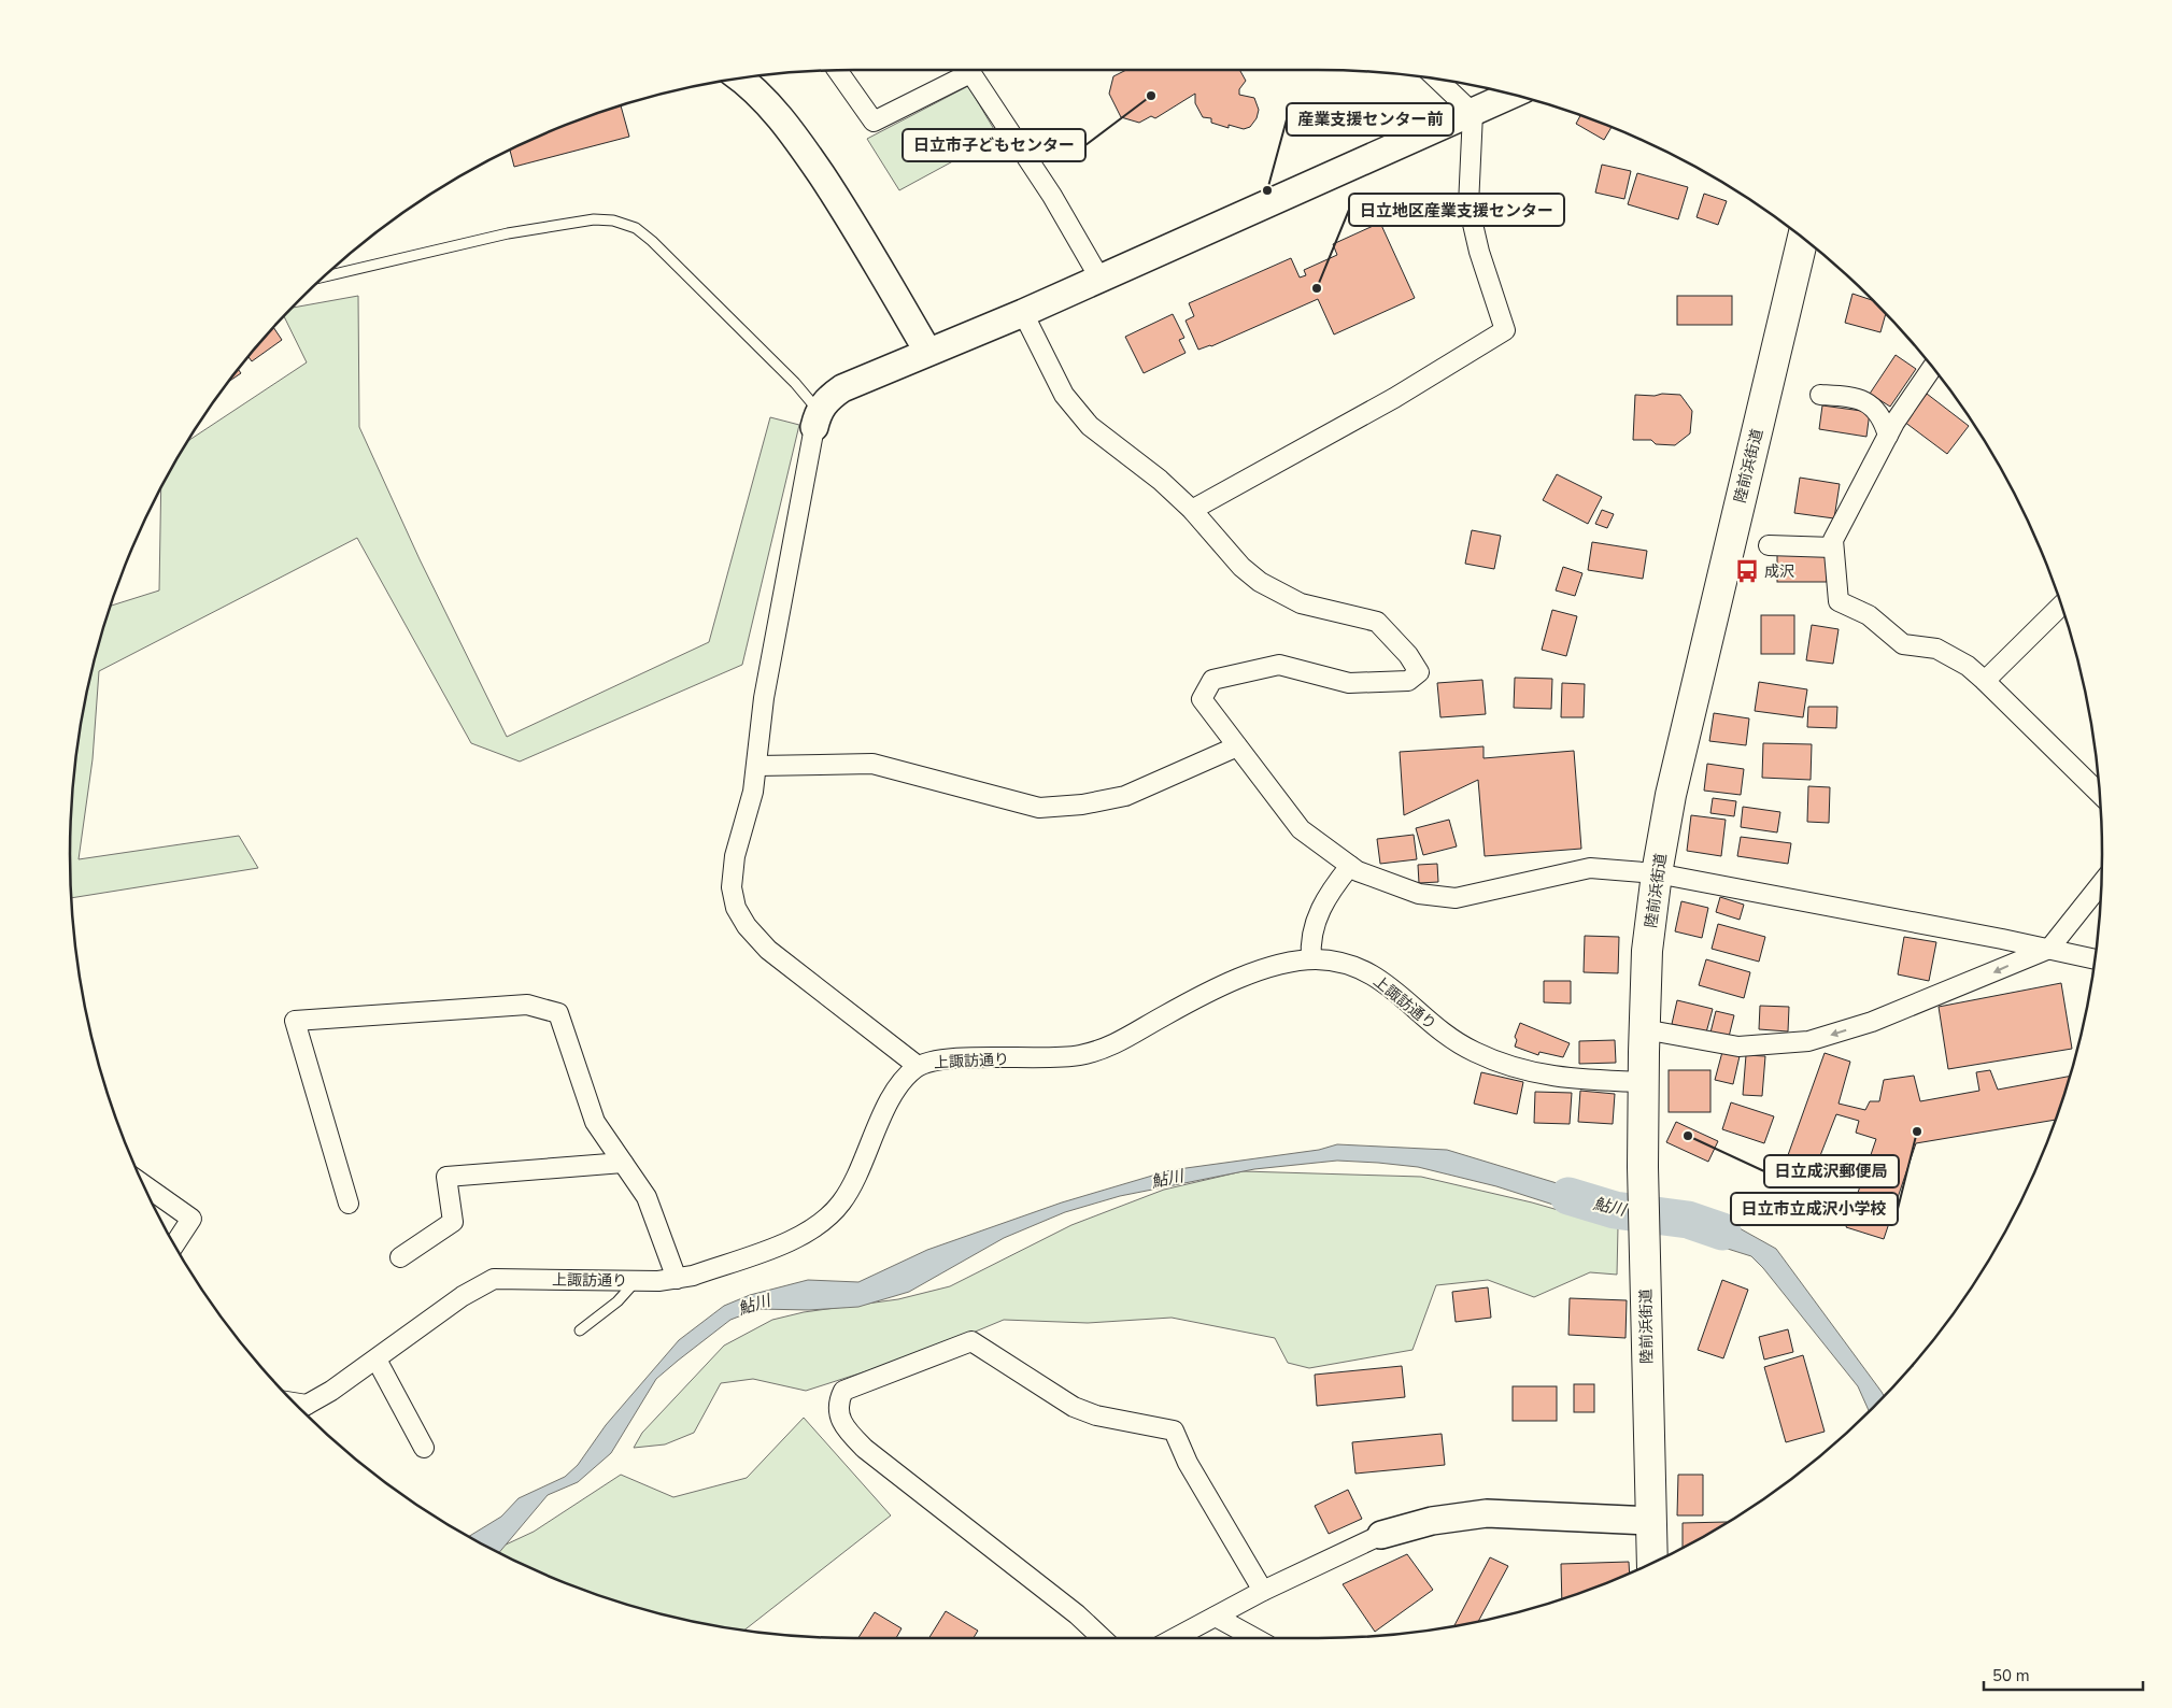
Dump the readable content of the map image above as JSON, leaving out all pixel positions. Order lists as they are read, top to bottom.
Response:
{
  "streets": {
    "highway": ["陸前浜街道"],
    "street": ["上諏訪通り"]
  },
  "crossings": [
    ["陸前浜街道", "上諏訪通り"]
  ],
  "water": ["鮎川"],
  "places": {
    "other": [
      "日立市子どもセンター",
      "産業支援センター前",
      "日立地区産業支援センター",
      "日立市立成沢小学校",
      "日立成沢郵便局"
    ],
    "bus stop": ["成沢"]
  },
  "scale_bar": "50 m"
}
